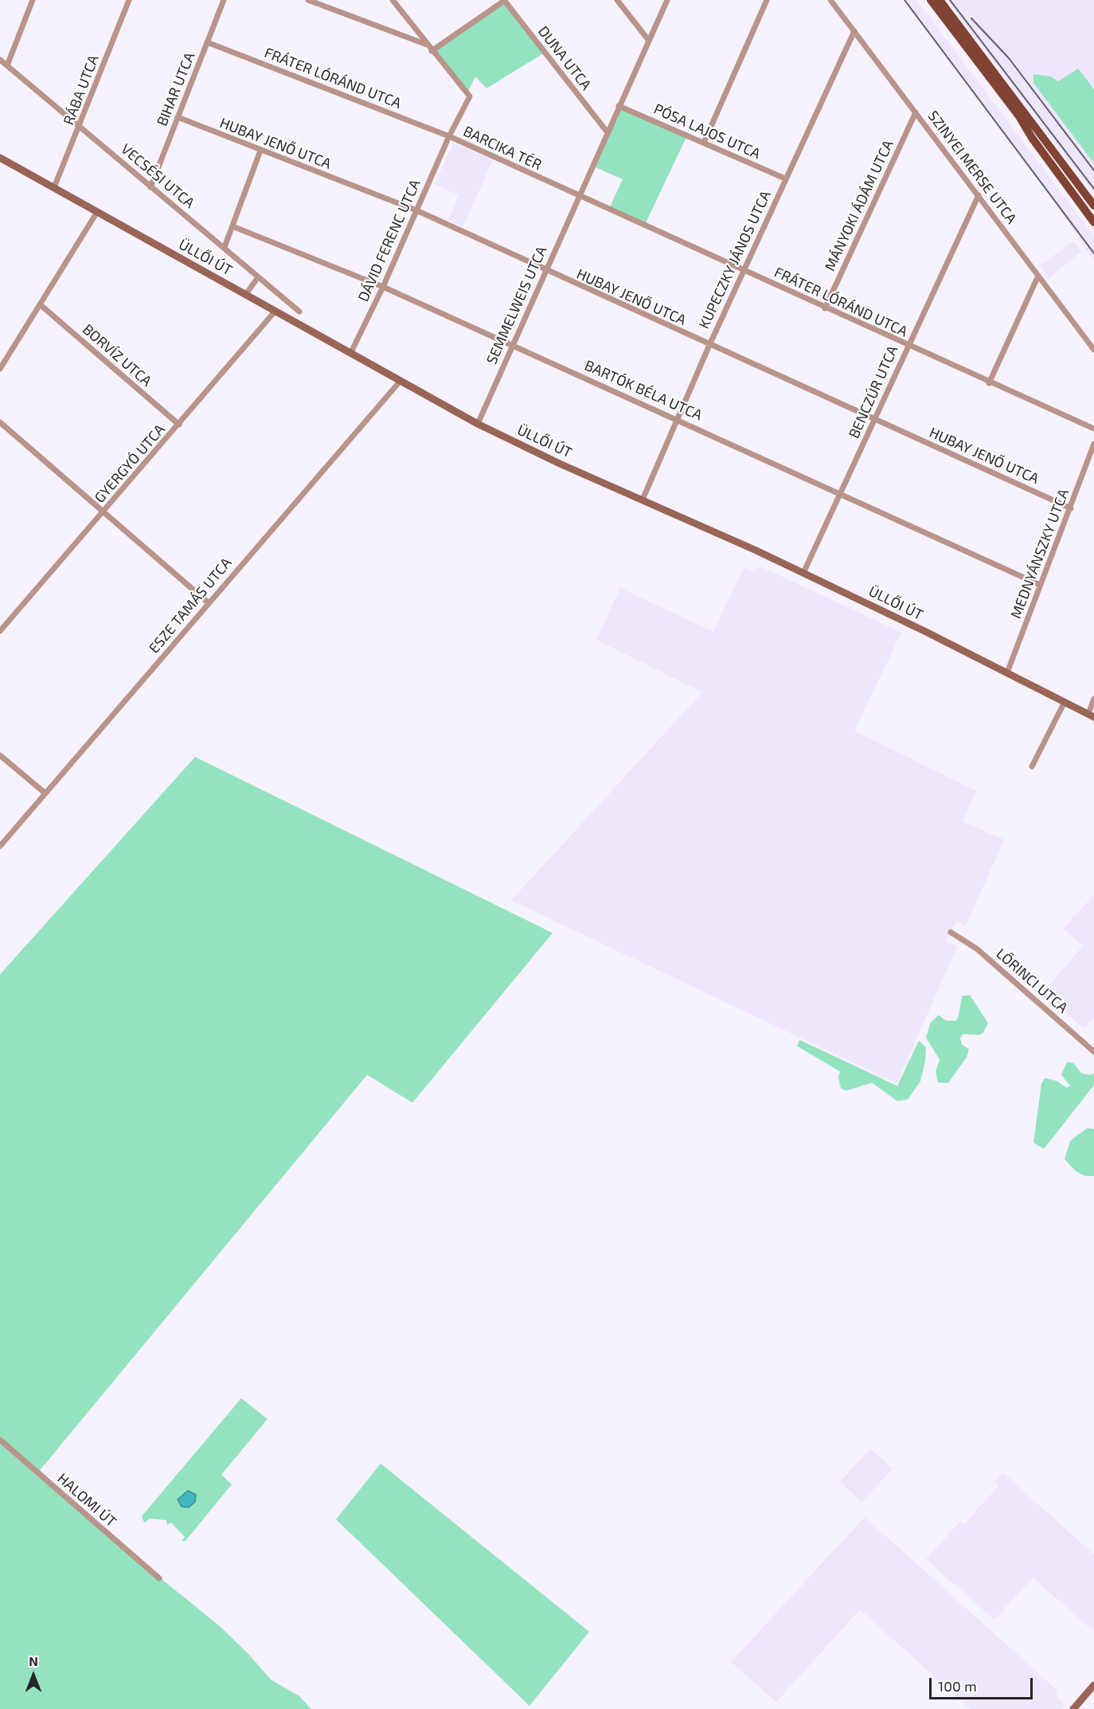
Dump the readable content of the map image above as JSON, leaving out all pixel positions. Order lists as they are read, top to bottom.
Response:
{
  "streets": {
    "main road": ["ÜLLŐI ÚT"],
    "street": [
      "DUNA UTCA",
      "FRÁTER LÓRÁND UTCA",
      "BIHAR UTCA",
      "RÁBA UTCA",
      "PÓSA LAJOS UTCA",
      "HUBAY JENŐ UTCA",
      "BARCIKA TÉR",
      "SZINYEI MERSE UTCA",
      "VECSÉSI UTCA",
      "MÁNYOKI ÁDÁM UTCA",
      "DÁVID FERENC UTCA",
      "KUPECZKY JÁNOS UTCA",
      "SEMMELWEIS UTCA",
      "BORVÍZ UTCA",
      "BARTÓK BÉLA UTCA",
      "BENCZÚR UTCA",
      "GYERGYÓ UTCA",
      "MEDNYÁNSZKY UTCA",
      "ESZE TAMÁS UTCA",
      "LŐRINCI UTCA",
      "HALOMI ÚT"
    ]
  },
  "crossings": [
    ["FRÁTER LÓRÁND UTCA", "BIHAR UTCA"],
    ["FRÁTER LÓRÁND UTCA", "BARCIKA TÉR"],
    ["FRÁTER LÓRÁND UTCA", "MÁNYOKI ÁDÁM UTCA"],
    ["FRÁTER LÓRÁND UTCA", "DÁVID FERENC UTCA"],
    ["FRÁTER LÓRÁND UTCA", "KUPECZKY JÁNOS UTCA"],
    ["FRÁTER LÓRÁND UTCA", "SEMMELWEIS UTCA"],
    ["FRÁTER LÓRÁND UTCA", "BENCZÚR UTCA"],
    ["BIHAR UTCA", "HUBAY JENŐ UTCA"],
    ["BIHAR UTCA", "VECSÉSI UTCA"],
    ["RÁBA UTCA", "VECSÉSI UTCA"],
    ["RÁBA UTCA", "ÜLLŐI ÚT"],
    ["PÓSA LAJOS UTCA", "KUPECZKY JÁNOS UTCA"],
    ["HUBAY JENŐ UTCA", "DÁVID FERENC UTCA"],
    ["HUBAY JENŐ UTCA", "KUPECZKY JÁNOS UTCA"],
    ["HUBAY JENŐ UTCA", "SEMMELWEIS UTCA"],
    ["HUBAY JENŐ UTCA", "BENCZÚR UTCA"],
    ["HUBAY JENŐ UTCA", "MEDNYÁNSZKY UTCA"],
    ["BARCIKA TÉR", "DÁVID FERENC UTCA"],
    ["BARCIKA TÉR", "SEMMELWEIS UTCA"],
    ["SZINYEI MERSE UTCA", "MÁNYOKI ÁDÁM UTCA"],
    ["SZINYEI MERSE UTCA", "KUPECZKY JÁNOS UTCA"],
    ["SZINYEI MERSE UTCA", "BENCZÚR UTCA"],
    ["DÁVID FERENC UTCA", "ÜLLŐI ÚT"],
    ["DÁVID FERENC UTCA", "BARTÓK BÉLA UTCA"],
    ["ÜLLŐI ÚT", "KUPECZKY JÁNOS UTCA"],
    ["ÜLLŐI ÚT", "SEMMELWEIS UTCA"],
    ["ÜLLŐI ÚT", "BENCZÚR UTCA"],
    ["ÜLLŐI ÚT", "GYERGYÓ UTCA"],
    ["ÜLLŐI ÚT", "MEDNYÁNSZKY UTCA"],
    ["ÜLLŐI ÚT", "ESZE TAMÁS UTCA"],
    ["KUPECZKY JÁNOS UTCA", "BARTÓK BÉLA UTCA"],
    ["SEMMELWEIS UTCA", "BARTÓK BÉLA UTCA"],
    ["BORVÍZ UTCA", "GYERGYÓ UTCA"],
    ["BARTÓK BÉLA UTCA", "BENCZÚR UTCA"],
    ["BARTÓK BÉLA UTCA", "MEDNYÁNSZKY UTCA"]
  ],
  "scale_bar": "100 m",
  "north": "top"
}
